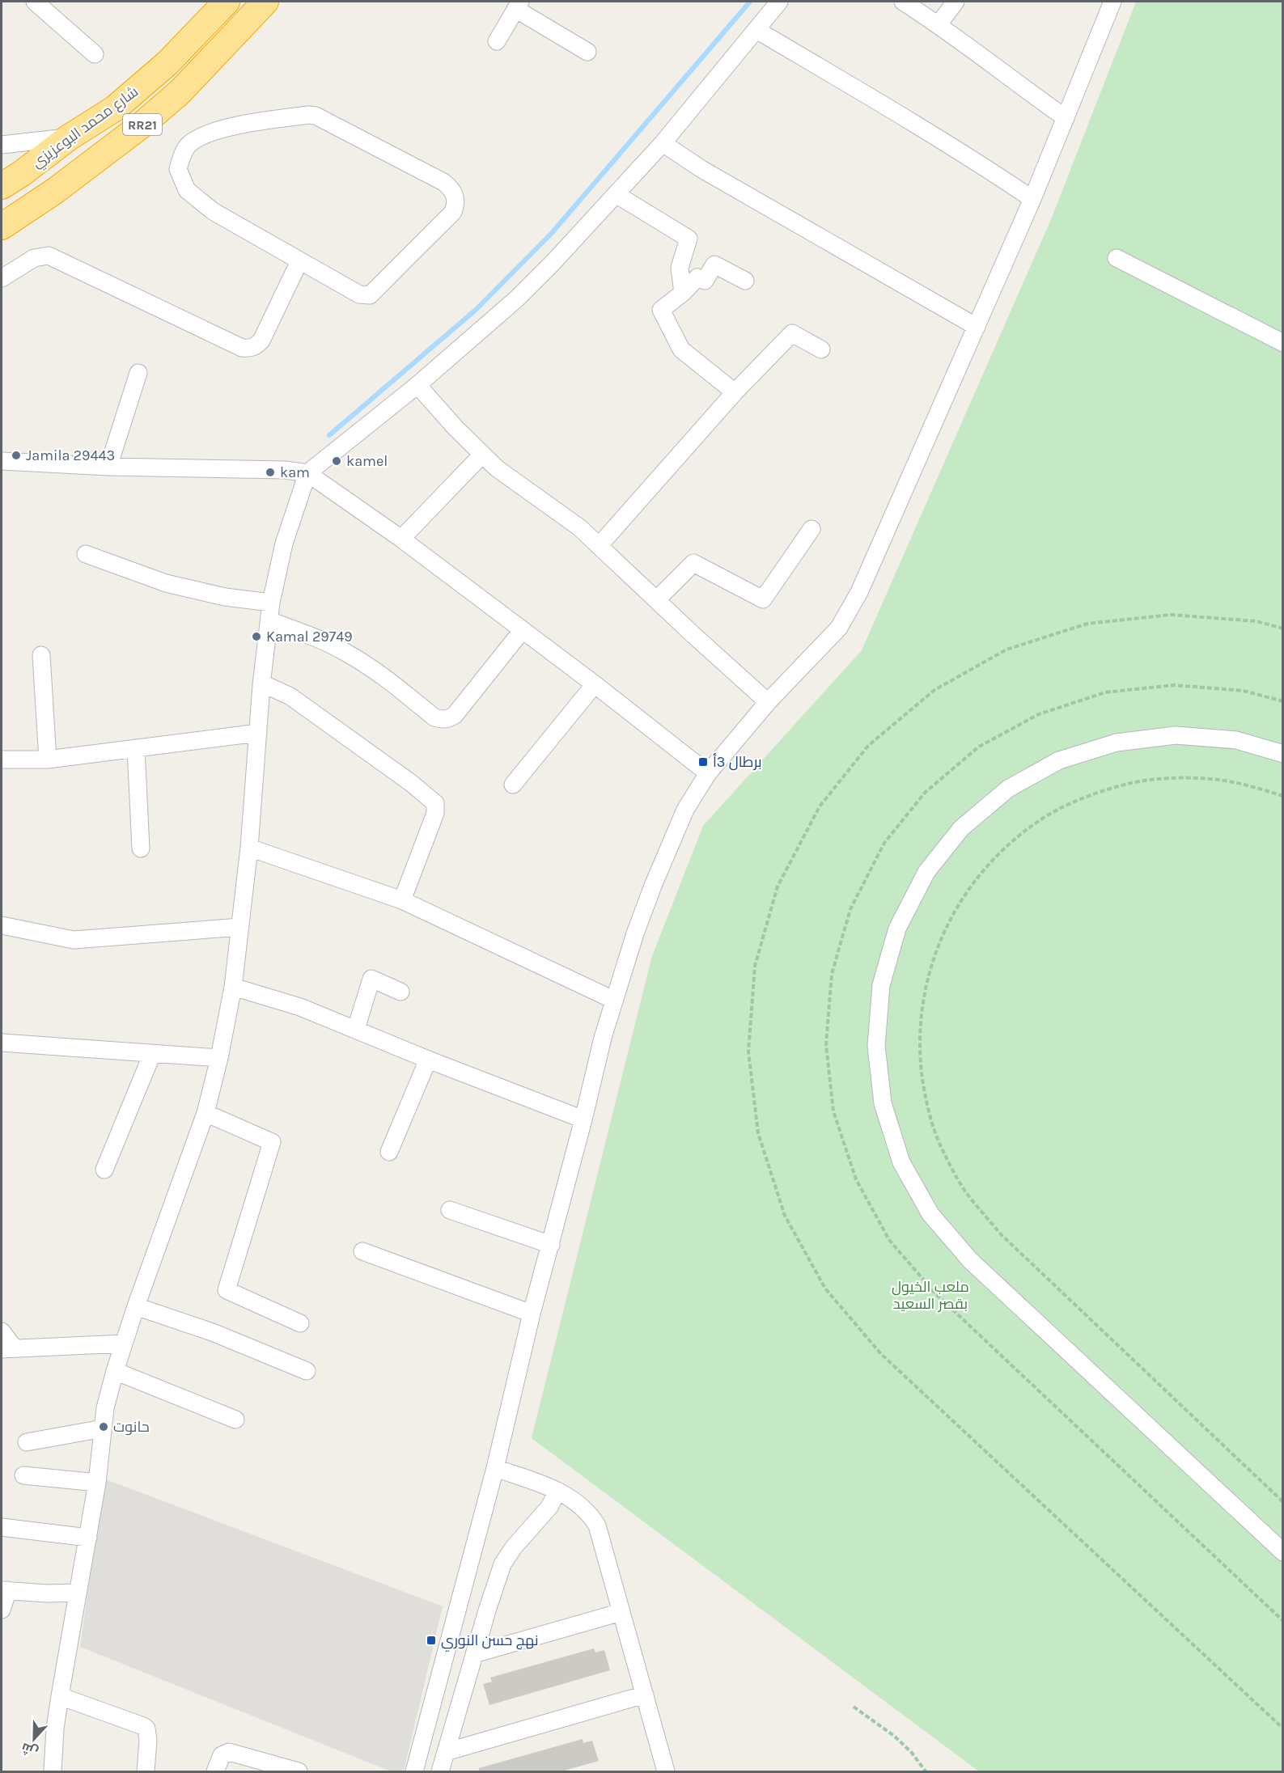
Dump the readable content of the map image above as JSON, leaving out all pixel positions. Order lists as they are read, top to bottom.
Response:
{
  "streets": {
    "highway": ["RR21", "شارع محمد البوعزيزي"]
  },
  "parks": ["ملعب الخيول بقصر السعيد"],
  "places": {
    "other": [
      "Jamila 29443",
      "kamel",
      "kam",
      "Kamal 29749",
      "حانوت"
    ],
    "transit": ["برطال 3أ", "نهج حسن النوري"]
  },
  "north": "bottom"
}
